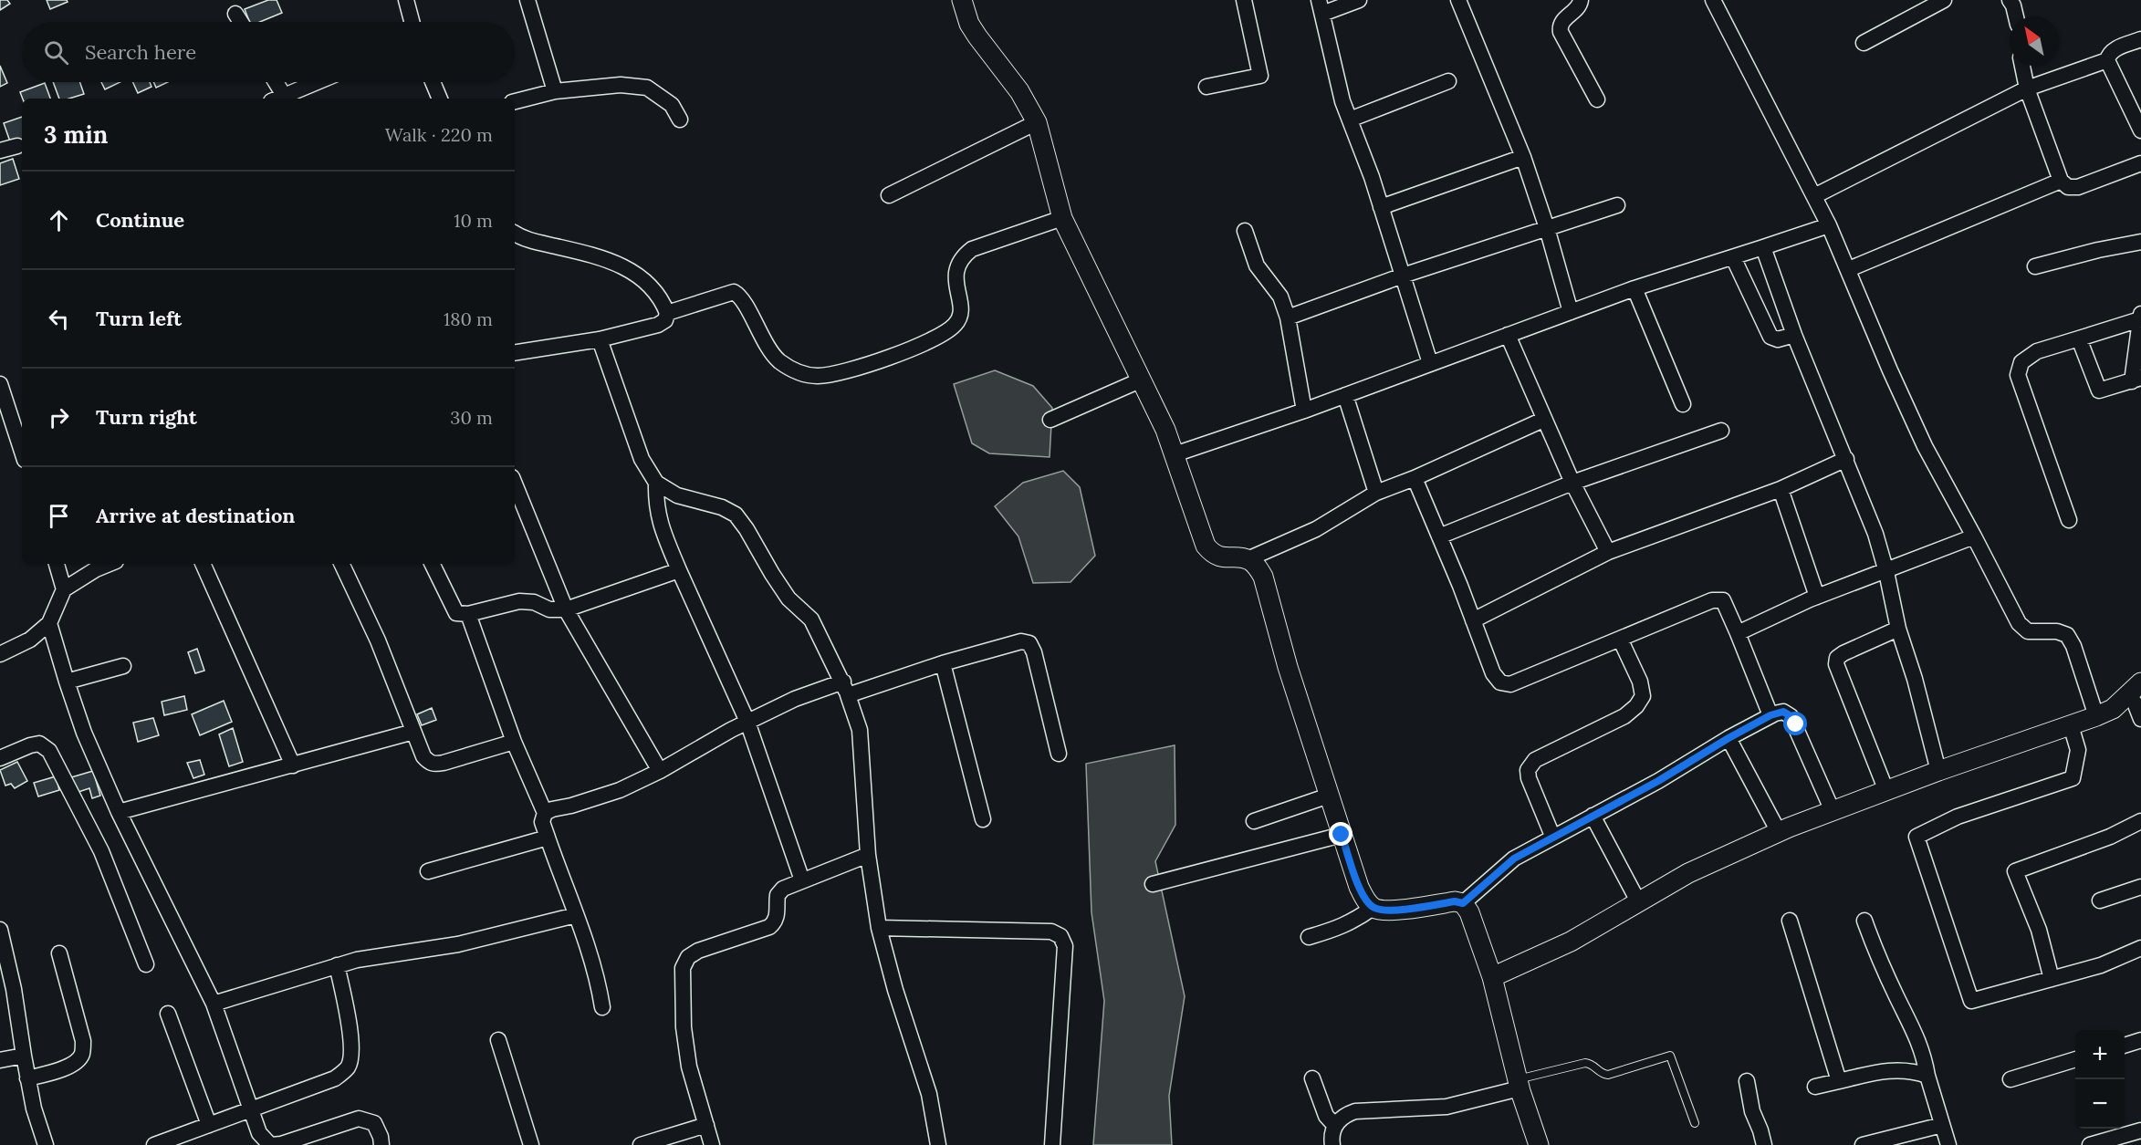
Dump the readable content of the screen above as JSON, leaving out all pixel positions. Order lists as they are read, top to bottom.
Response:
{
  "north": "top left",
  "page": {
    "search": "Search here",
    "heading": ["3 min", "Walk · 220 m"],
    "list": [
      ["Continue", "10 m"],
      ["Turn left", "180 m"],
      ["Turn right", "30 m"],
      "Arrive at destination"
    ],
    "map_buttons": ["+", "−"]
  }
}
